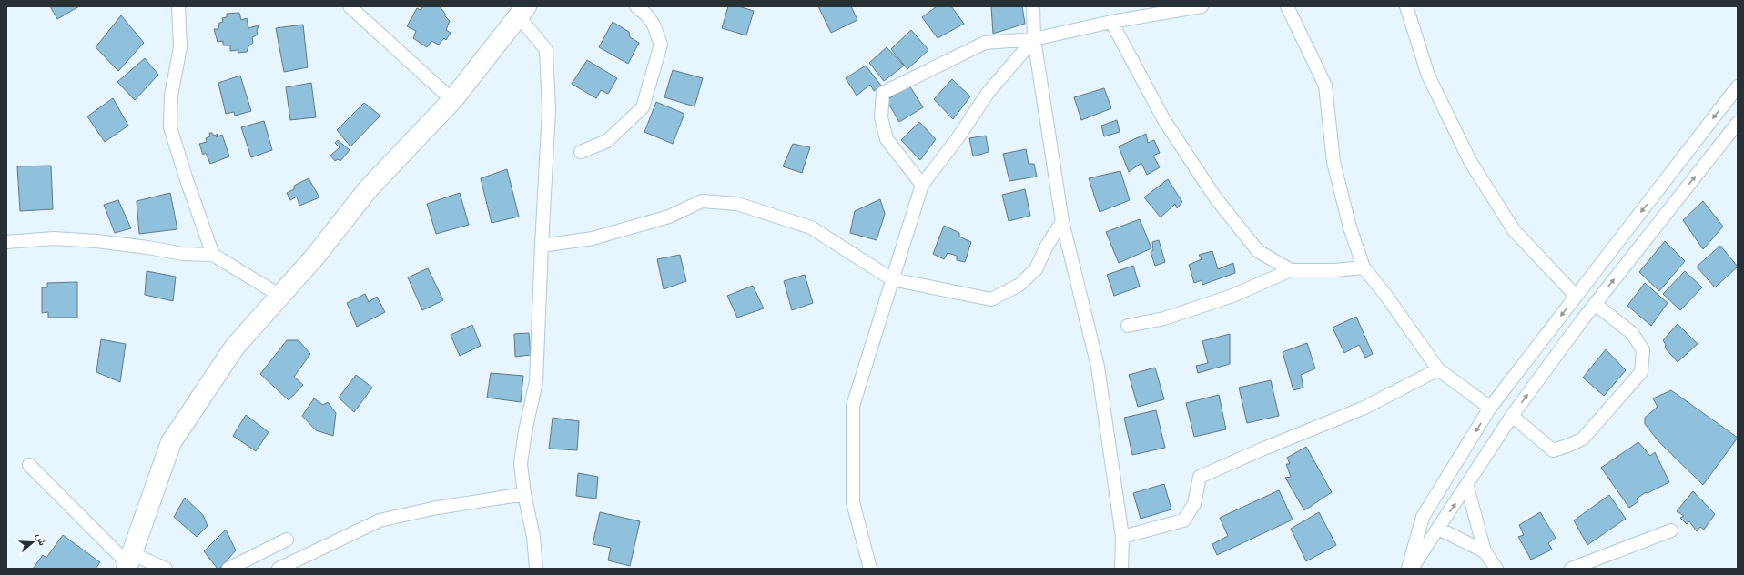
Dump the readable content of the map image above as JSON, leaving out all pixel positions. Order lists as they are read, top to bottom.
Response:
{
  "north": "right"
}
